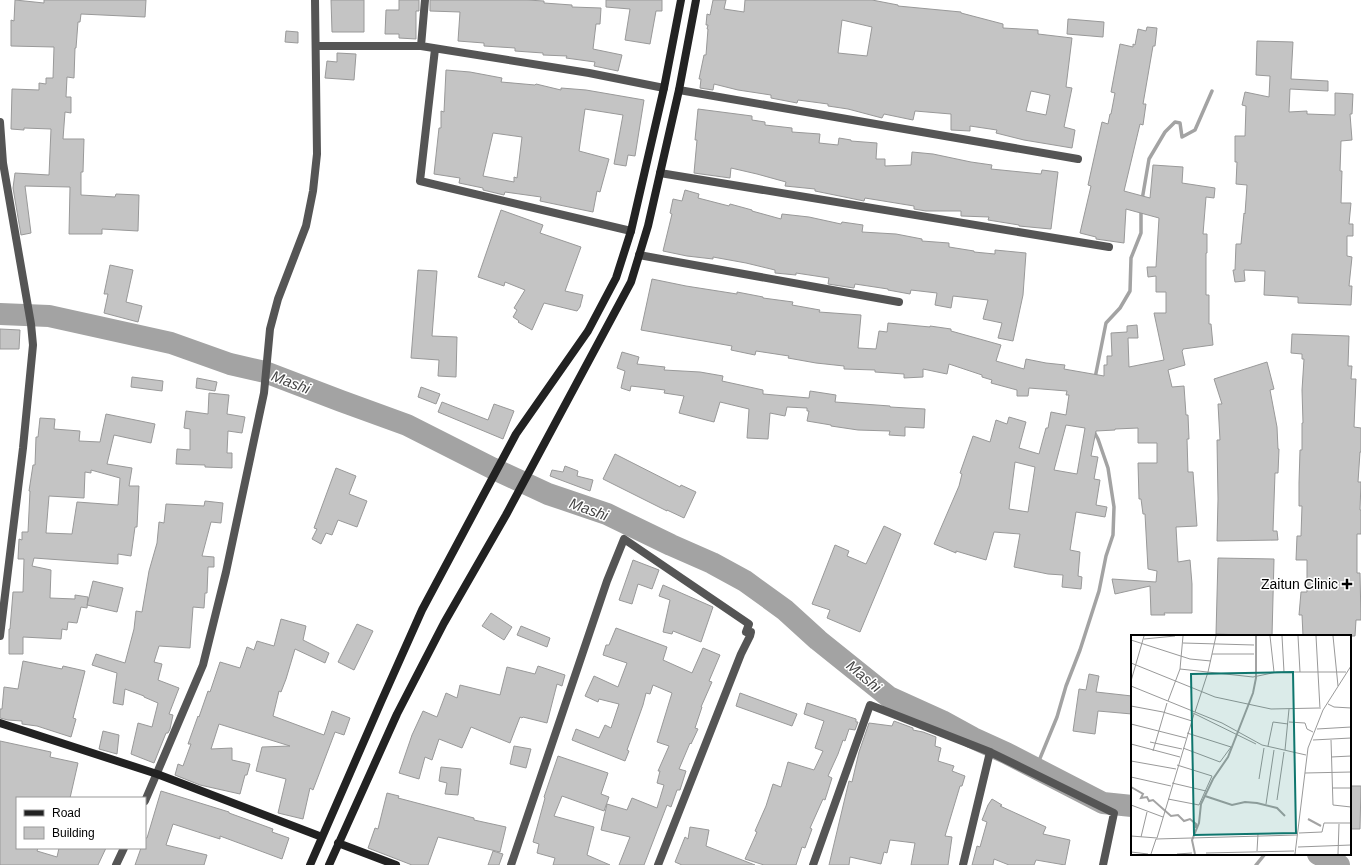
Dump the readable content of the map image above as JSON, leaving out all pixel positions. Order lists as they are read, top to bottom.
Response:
{
  "water": ["Mashi"],
  "places": {
    "health": ["Zaitun Clinic"]
  },
  "legend": ["Road", "Building"]
}
